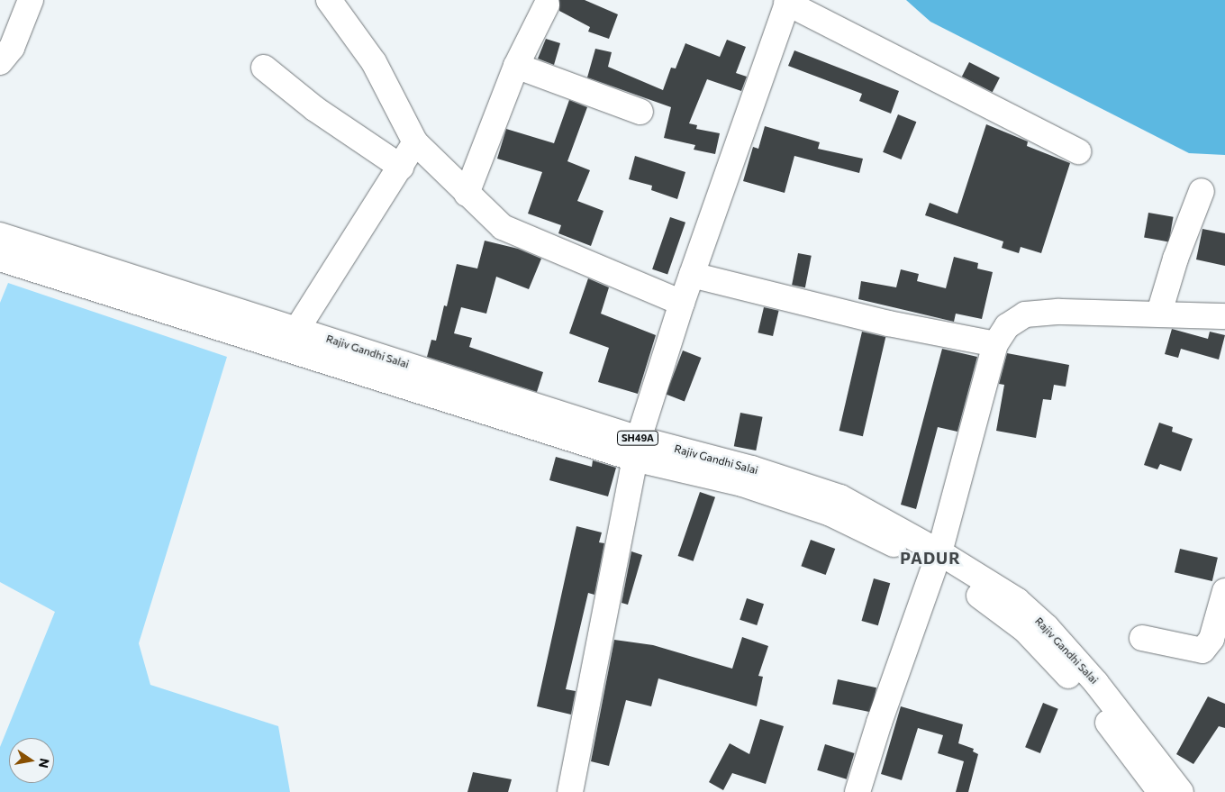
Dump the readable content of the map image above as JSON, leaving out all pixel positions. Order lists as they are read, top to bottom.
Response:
{
  "streets": {
    "street": ["Rajiv Gandhi Salai", "SH49A"]
  },
  "districts": ["PADUR"],
  "north": "right"
}
